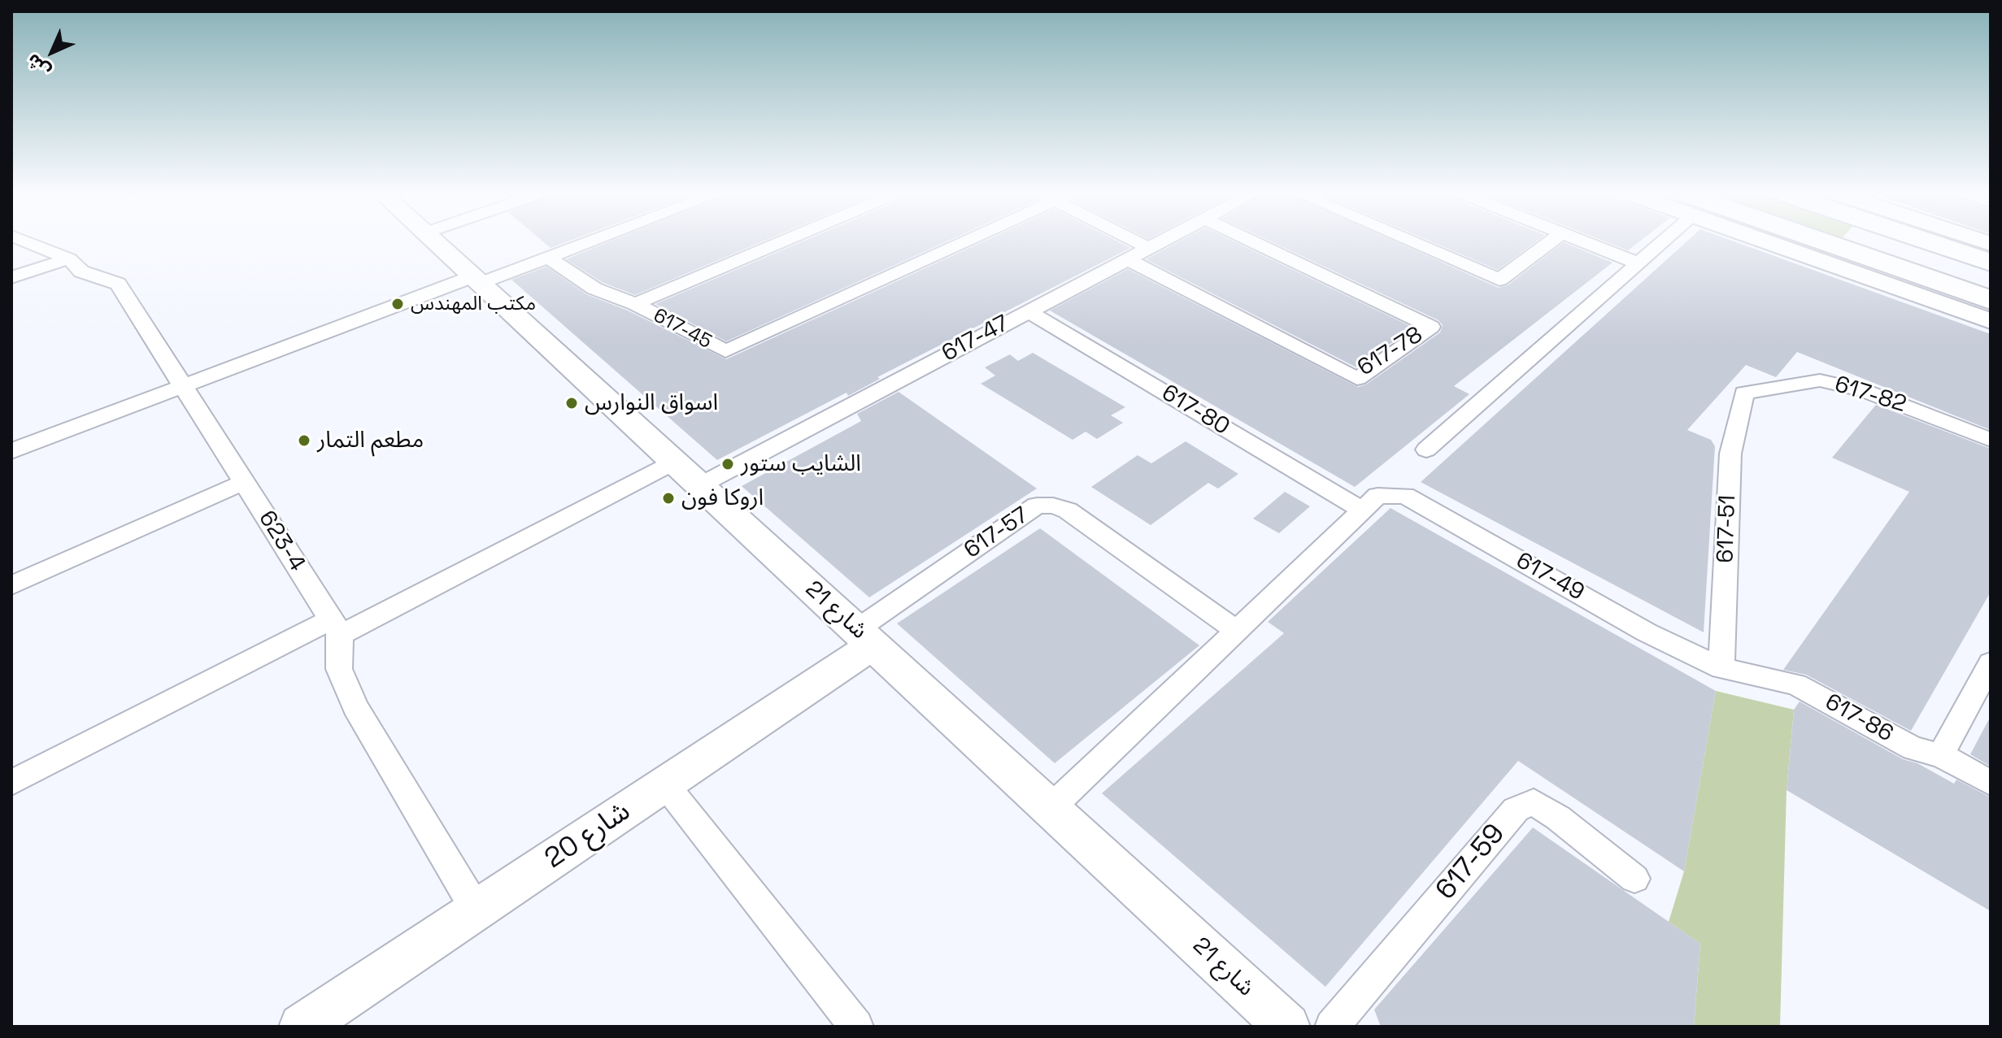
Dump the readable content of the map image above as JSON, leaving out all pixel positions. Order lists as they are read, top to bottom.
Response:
{
  "streets": {
    "street": [
      "617-45",
      "617-47",
      "617-78",
      "617-82",
      "617-80",
      "617-51",
      "617-57",
      "623-4",
      "617-49",
      "شارع 21",
      "617-86",
      "شارع 20",
      "617-59"
    ]
  },
  "crossings": [
    ["617-47", "617-78"],
    ["617-47", "617-80"],
    ["617-47", "شارع 21"],
    ["617-82", "617-51"],
    ["617-80", "617-49"],
    ["617-51", "617-49"],
    ["617-51", "617-86"],
    ["617-57", "شارع 21"],
    ["617-57", "شارع 20"],
    ["617-49", "617-86"],
    ["شارع 21", "شارع 20"]
  ],
  "places": [
    "مكتب المهندس",
    "اسواق النوارس",
    "مطعم التمار",
    "الشايب ستور",
    "اروكا فون"
  ],
  "north": "bottom left"
}
